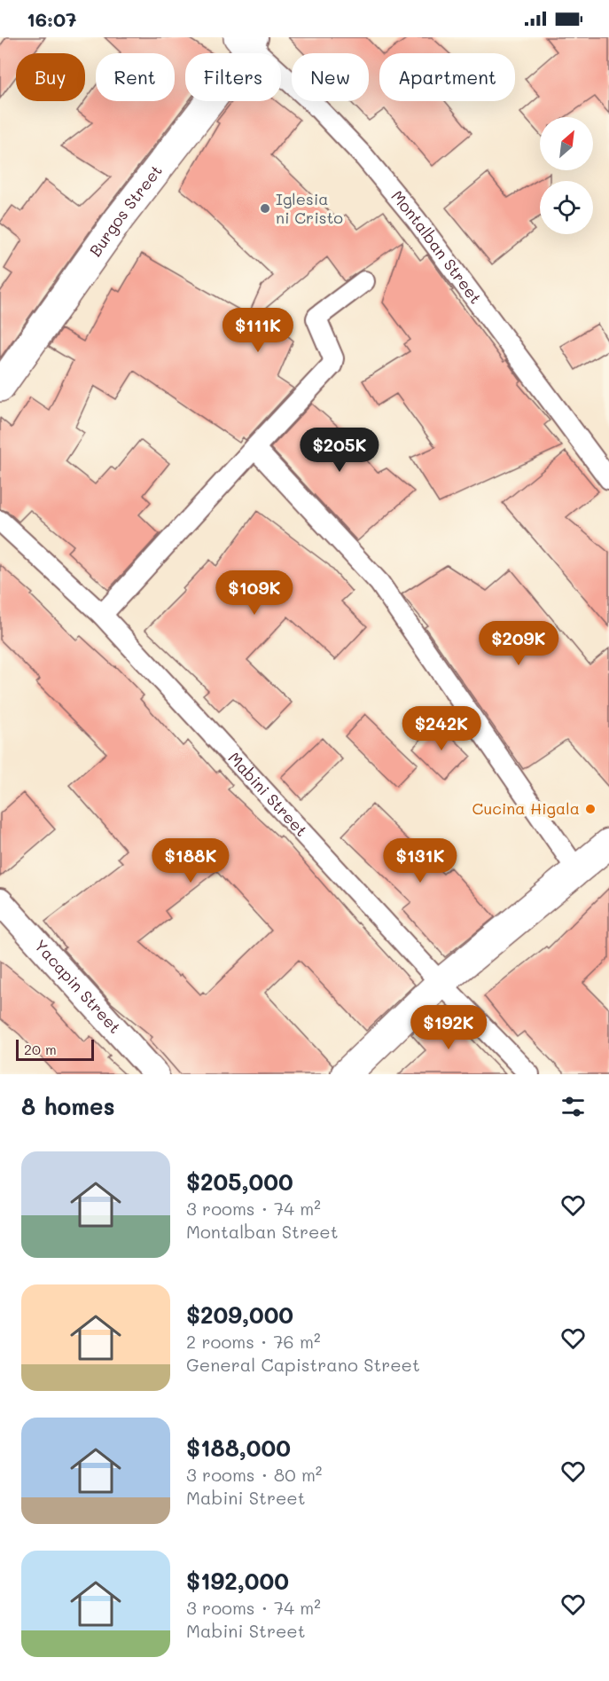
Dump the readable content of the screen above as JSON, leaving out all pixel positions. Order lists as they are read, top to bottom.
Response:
{
  "streets": {
    "main road": ["Burgos Street"],
    "street": ["Montalban Street", "Mabini Street", "Yacapin Street"]
  },
  "crossings": [
    ["Burgos Street", "Montalban Street"]
  ],
  "places": ["Iglesia ni Cristo", "Cucina Higala"],
  "scale_bar": "20 m",
  "north": "top right",
  "page": {
    "status": "16:07",
    "chip": [
      "Buy",
      "Rent",
      "Filters",
      "New",
      "Apartment"
    ],
    "price": [
      "$111K",
      "$205K",
      "$109K",
      "$209K",
      "$242K",
      "$188K",
      "$131K",
      "$192K"
    ],
    "scale": "20 m",
    "heading": "8 homes",
    "list": [
      {
        "name": "$205,000",
        "note": "3 rooms · 74 m² · Montalban Street"
      },
      {
        "name": "$209,000",
        "note": "2 rooms · 76 m² · General Capistrano Street"
      },
      {
        "name": "$188,000",
        "note": "3 rooms · 80 m² · Mabini Street"
      },
      {
        "name": "$192,000",
        "note": "3 rooms · 74 m² · Mabini Street"
      }
    ]
  }
}
